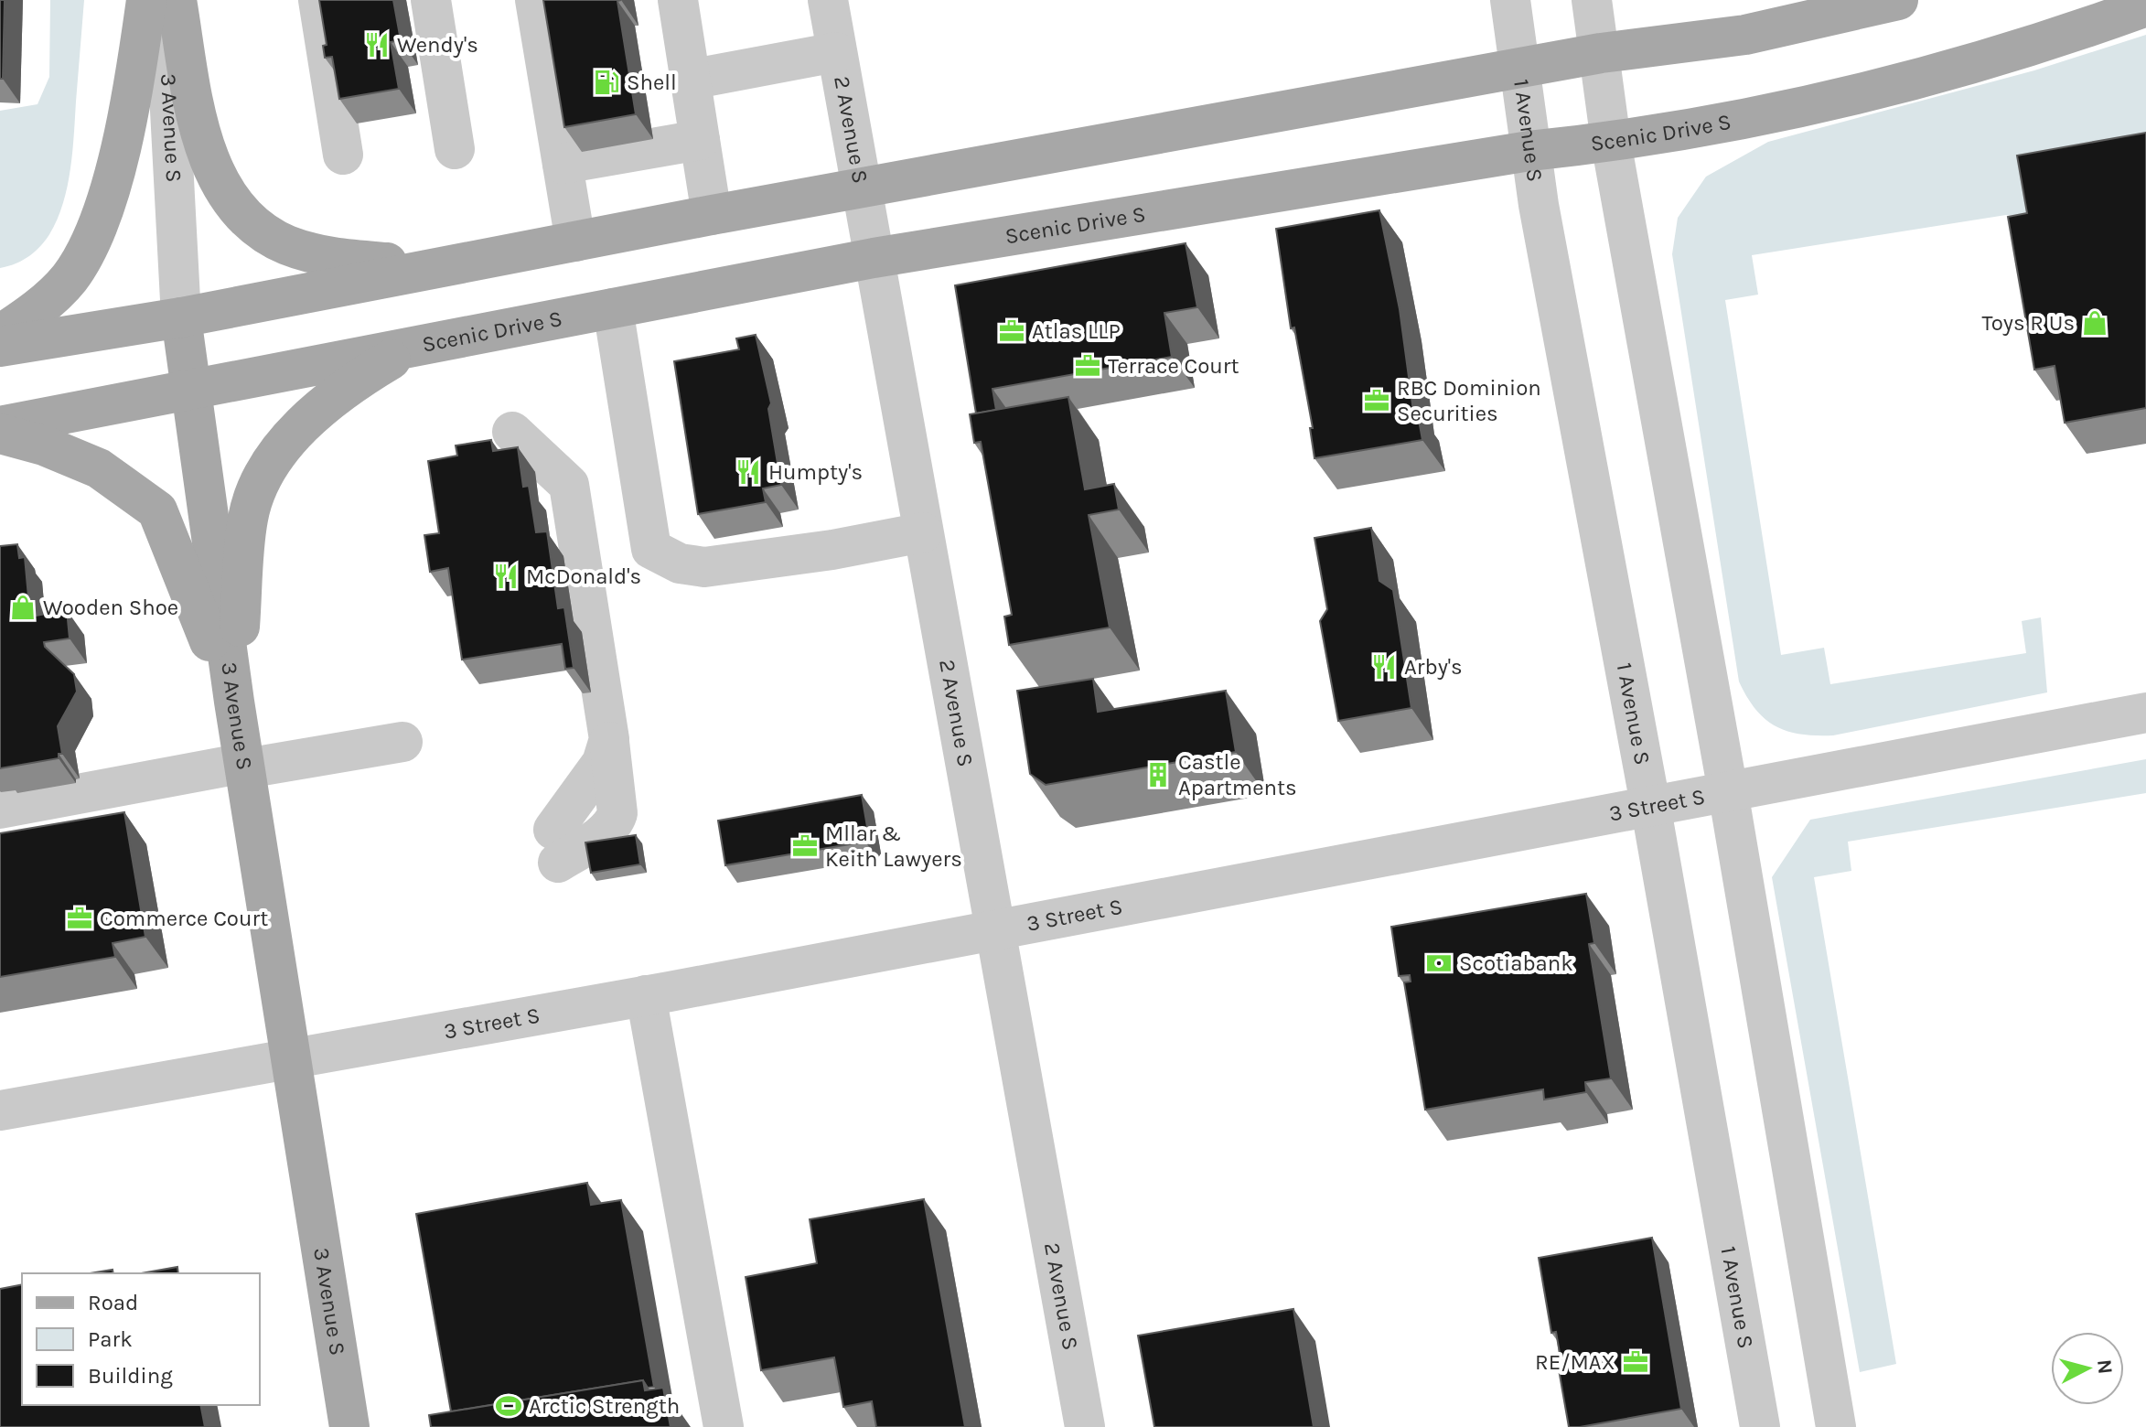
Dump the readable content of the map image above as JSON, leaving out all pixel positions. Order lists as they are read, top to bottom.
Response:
{
  "streets": {
    "main road": ["3 Avenue S", "Scenic Drive S"],
    "street": ["2 Avenue S", "1 Avenue S", "3 Street S"]
  },
  "crossings": [
    ["3 Avenue S", "Scenic Drive S"],
    ["3 Avenue S", "3 Street S"],
    ["2 Avenue S", "Scenic Drive S"],
    ["2 Avenue S", "3 Street S"],
    ["1 Avenue S", "Scenic Drive S"],
    ["1 Avenue S", "3 Street S"]
  ],
  "places": {
    "restaurant": [
      "Wendy's",
      "Humpty's",
      "McDonald's",
      "Arby's"
    ],
    "fuel station": ["Shell"],
    "shop": ["Toys R Us", "Wooden Shoe"],
    "office": [
      "Atlas LLP",
      "Terrace Court",
      "RBC Dominion Securities",
      "Mllar & Keith Lawyers",
      "Commerce Court",
      "RE/MAX"
    ],
    "building": ["Castle Apartments"],
    "bank": ["Scotiabank"],
    "sports": ["Arctic Strength"]
  },
  "legend": ["Road", "Park", "Building"],
  "north": "right"
}
